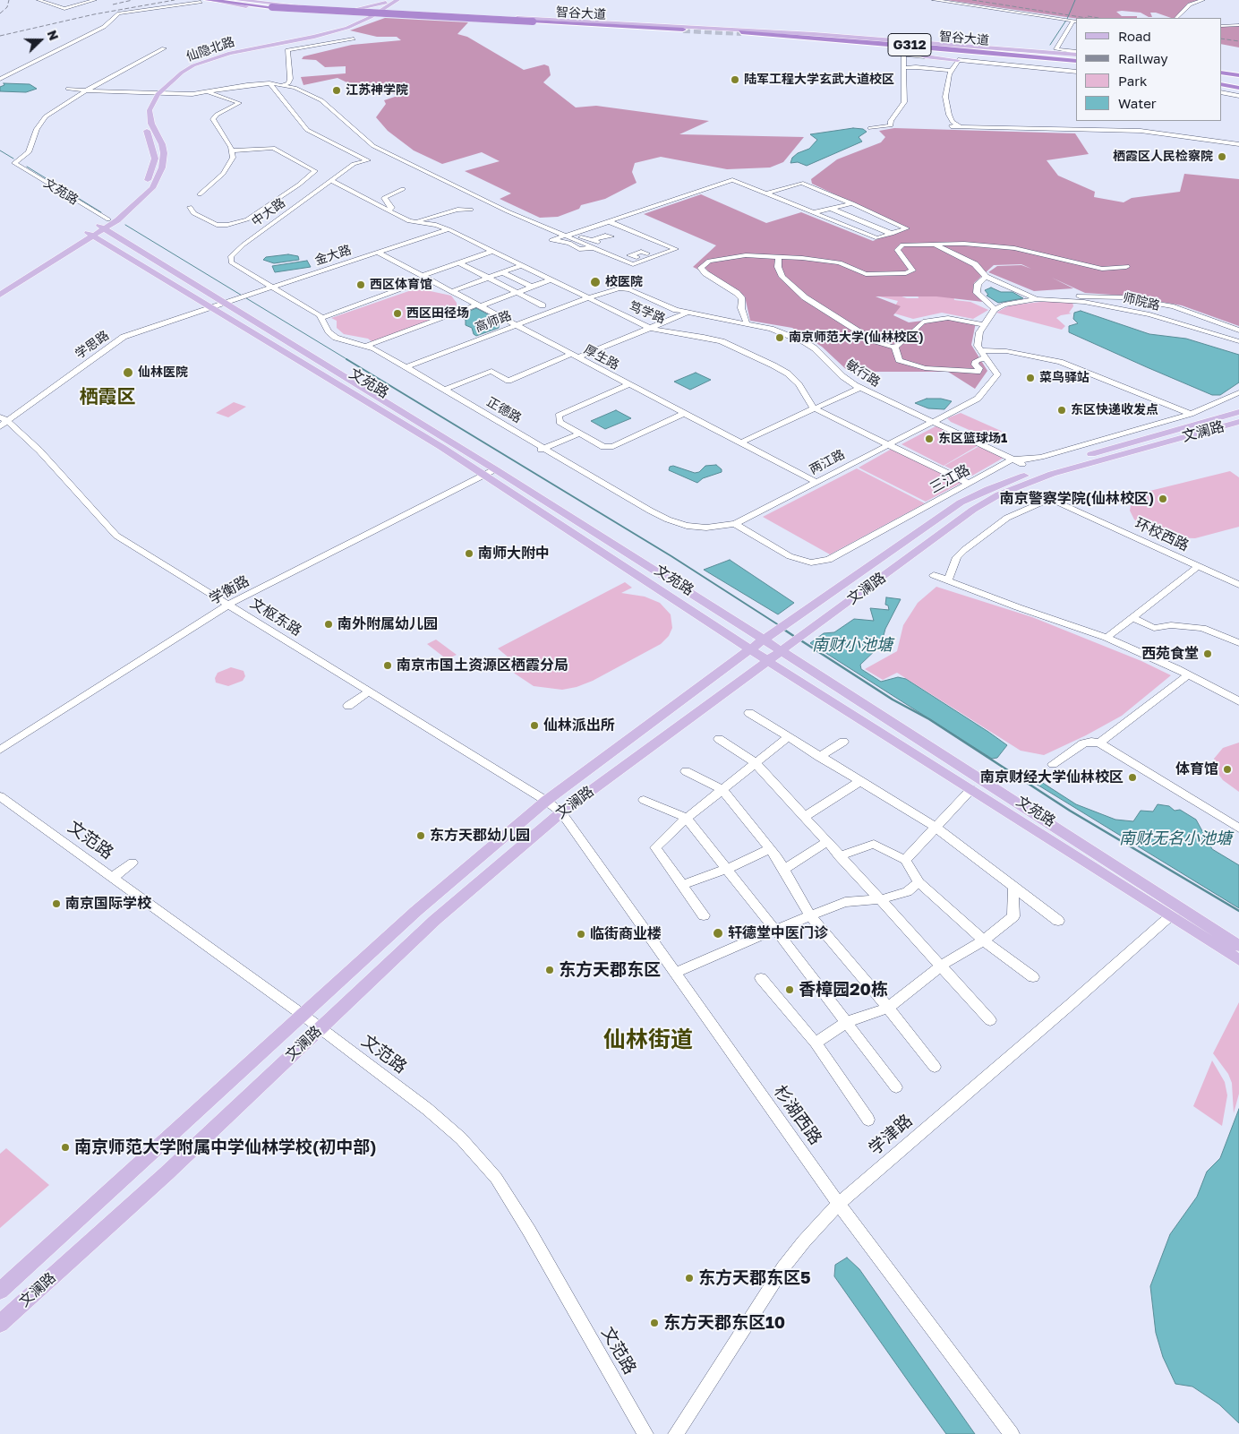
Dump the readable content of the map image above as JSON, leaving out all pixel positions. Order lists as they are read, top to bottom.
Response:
{
  "streets": {
    "highway": ["智谷大道", "G312"],
    "main road": ["仙隐北路", "文苑路", "文澜路"],
    "street": [
      "中大路",
      "金大路",
      "师院路",
      "笃学路",
      "高师路",
      "学思路",
      "厚生路",
      "敏行路",
      "正德路",
      "两江路",
      "三江路",
      "环校西路",
      "学衡路",
      "文枢东路",
      "文范路",
      "杉湖西路",
      "学津路"
    ]
  },
  "crossings": [
    ["仙隐北路", "文苑路"],
    ["文苑路", "金大路"],
    ["文苑路", "学思路"],
    ["文苑路", "文澜路"],
    ["文苑路", "学衡路"],
    ["文苑路", "学津路"],
    ["中大路", "金大路"],
    ["中大路", "笃学路"],
    ["中大路", "正德路"],
    ["金大路", "笃学路"],
    ["金大路", "学思路"],
    ["金大路", "厚生路"],
    ["金大路", "正德路"],
    ["笃学路", "高师路"],
    ["笃学路", "敏行路"],
    ["高师路", "厚生路"],
    ["高师路", "敏行路"],
    ["高师路", "正德路"],
    ["学思路", "文枢东路"],
    ["厚生路", "两江路"],
    ["敏行路", "两江路"],
    ["敏行路", "三江路"],
    ["正德路", "两江路"],
    ["正德路", "三江路"],
    ["文澜路", "文枢东路"],
    ["文澜路", "文范路"],
    ["文澜路", "杉湖西路"],
    ["两江路", "三江路"],
    ["学衡路", "文枢东路"],
    ["文枢东路", "杉湖西路"],
    ["杉湖西路", "学津路"]
  ],
  "districts": ["栖霞区", "仙林街道"],
  "water": ["南财小池塘", "南财无名小池塘"],
  "places": [
    "陆军工程大学玄武大道校区",
    "江苏神学院",
    "栖霞区人民检察院",
    "校医院",
    "西区体育馆",
    "西区田径场",
    "南京师范大学(仙林校区)",
    "仙林医院",
    "菜鸟驿站",
    "东区快递收发点",
    "东区篮球场1",
    "南京警察学院(仙林校区)",
    "南师大附中",
    "南外附属幼儿园",
    "西苑食堂",
    "南京市国土资源区栖霞分局",
    "仙林派出所",
    "体育馆",
    "南京财经大学仙林校区",
    "东方天郡幼儿园",
    "南京国际学校",
    "轩德堂中医门诊",
    "临街商业楼",
    "东方天郡东区",
    "香樟园20栋",
    "南京师范大学附属中学仙林学校(初中部)",
    "东方天郡东区5",
    "东方天郡东区10"
  ],
  "legend": [
    "Road",
    "Railway",
    "Park",
    "Water"
  ],
  "north": "right"
}
